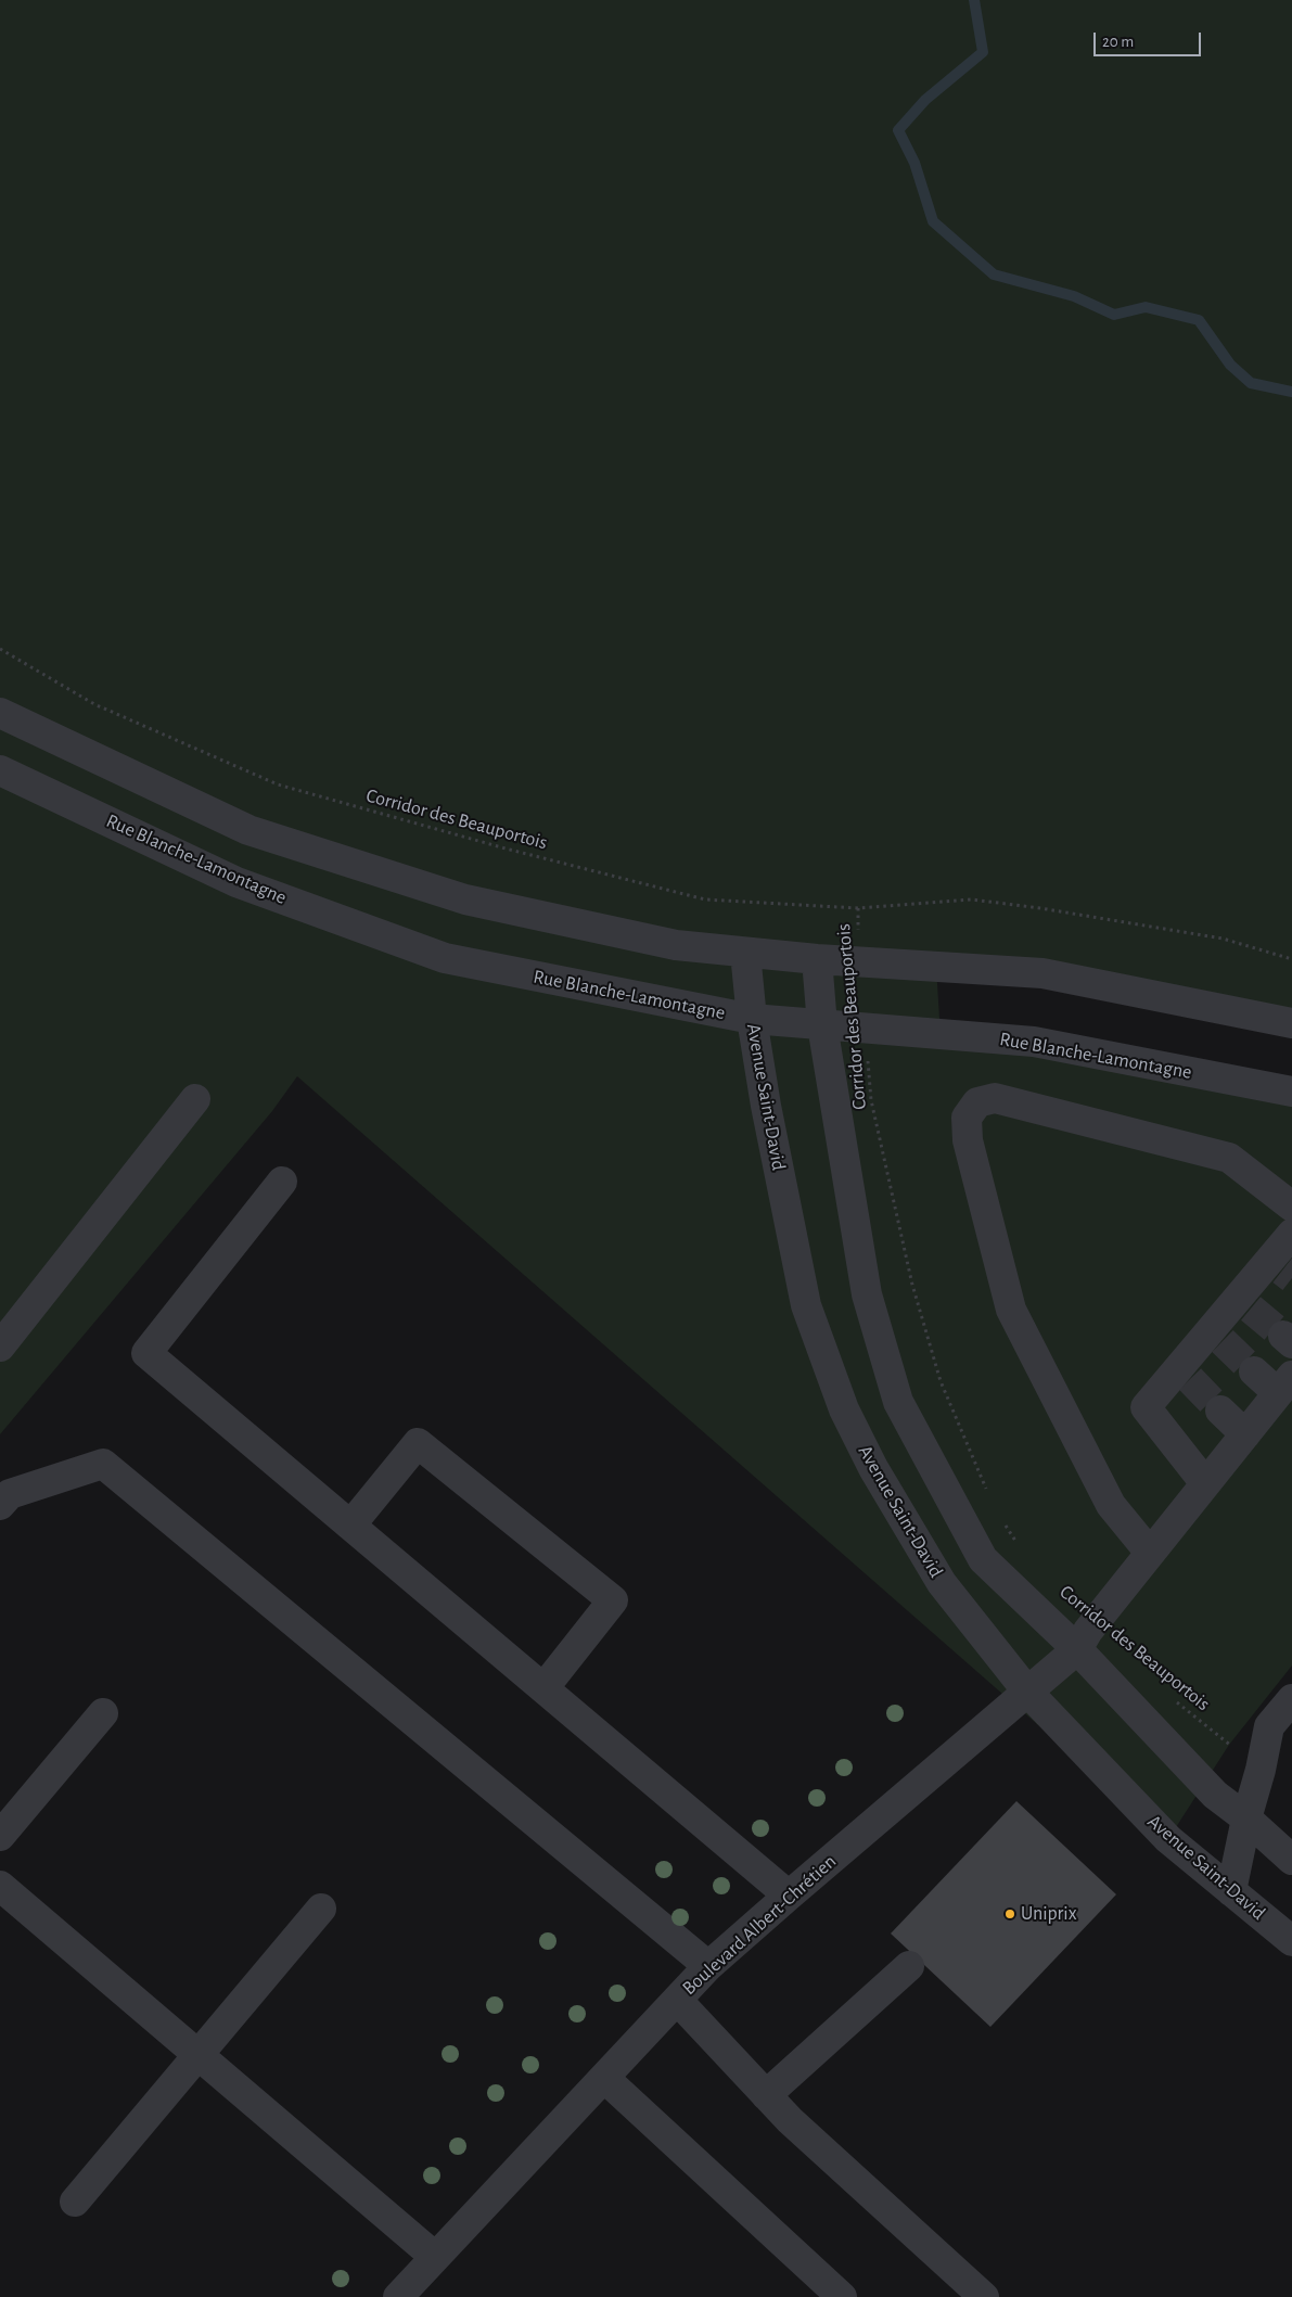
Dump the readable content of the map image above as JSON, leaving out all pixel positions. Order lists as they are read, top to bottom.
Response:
{
  "streets": {
    "street": ["Rue Blanche-Lamontagne", "Avenue Saint-David", "Boulevard Albert-Chrétien"],
    "path": ["Corridor des Beauportois"]
  },
  "crossings": [
    ["Corridor des Beauportois", "Rue Blanche-Lamontagne"],
    ["Rue Blanche-Lamontagne", "Avenue Saint-David"],
    ["Avenue Saint-David", "Boulevard Albert-Chrétien"]
  ],
  "places": ["Uniprix"],
  "scale_bar": "20 m"
}
